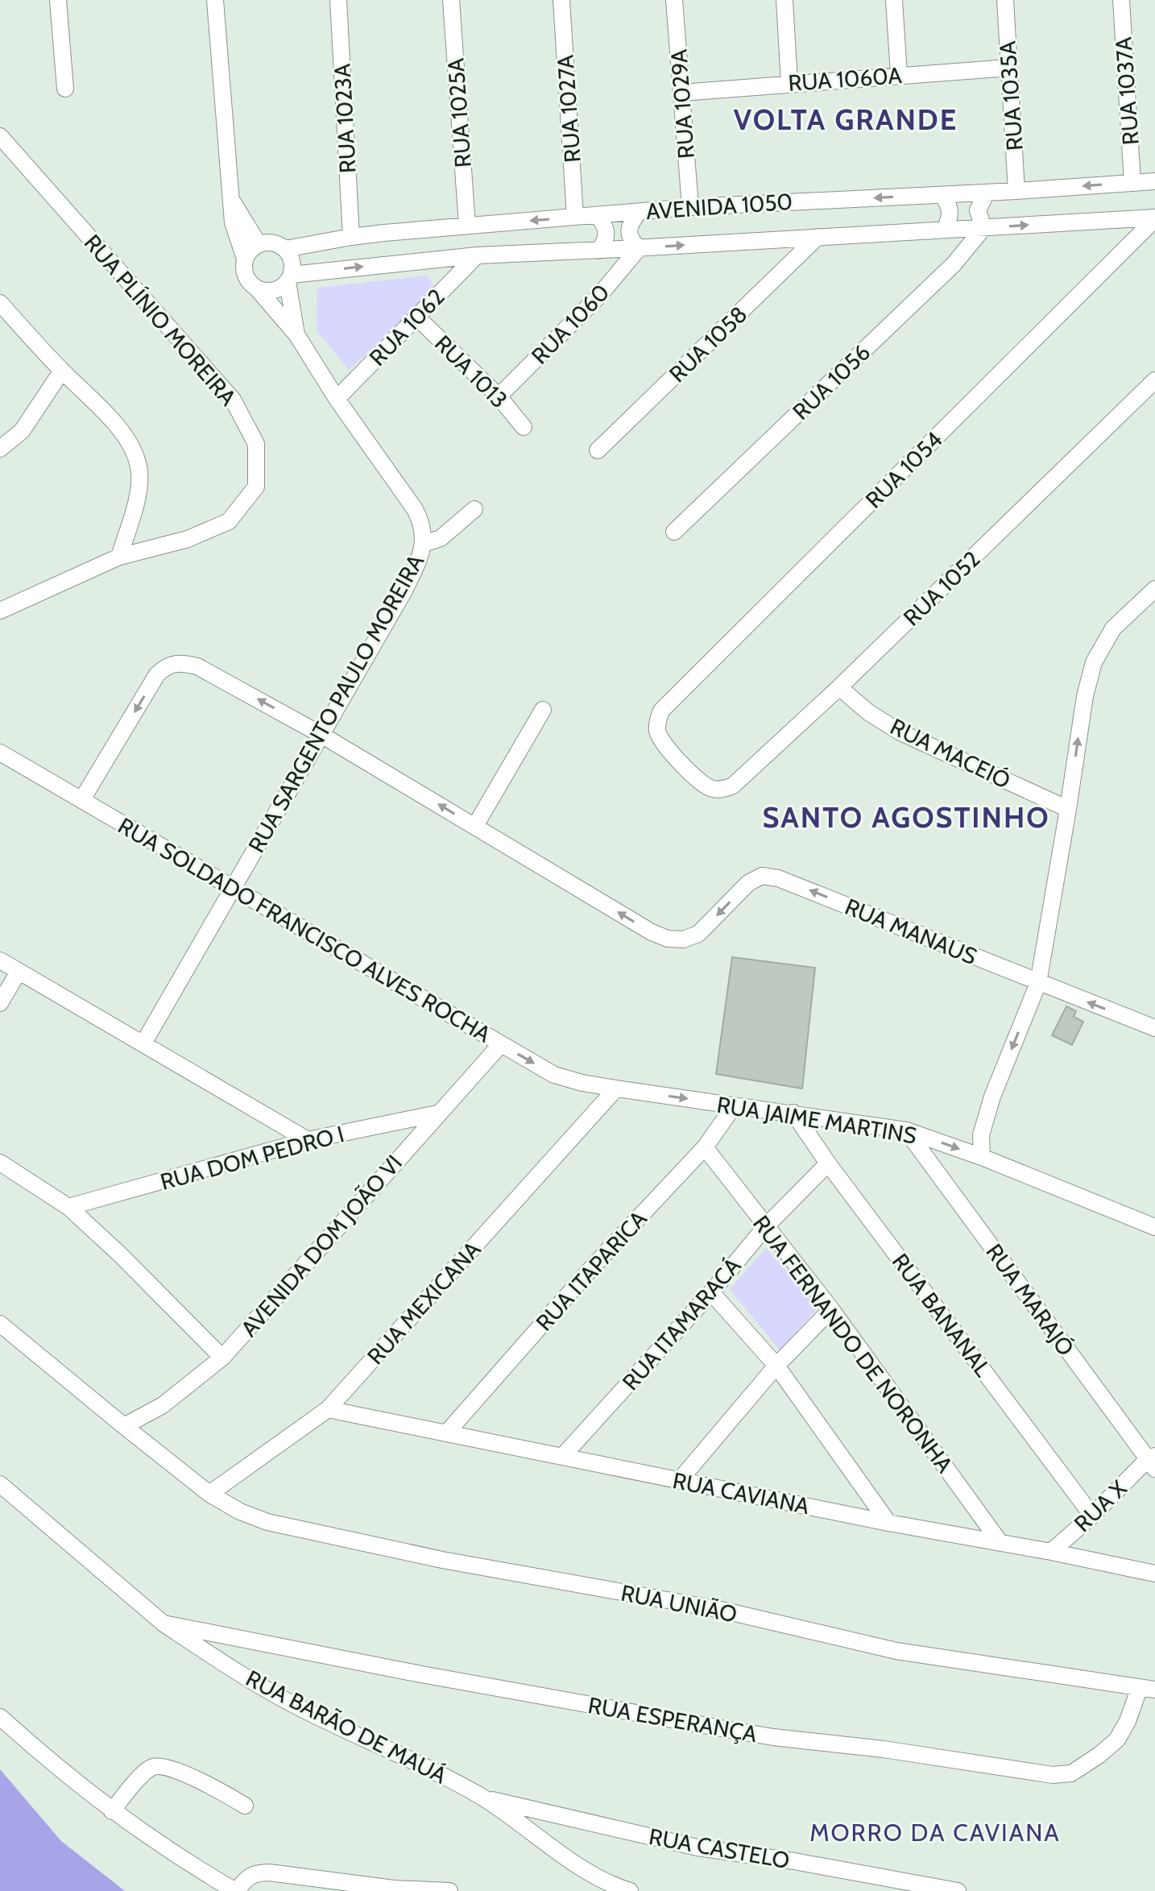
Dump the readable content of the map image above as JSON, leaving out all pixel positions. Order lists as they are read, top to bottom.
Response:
{
  "streets": {
    "street": [
      "RUA 1060A",
      "RUA 1037A",
      "RUA 1035A",
      "RUA 1029A",
      "RUA 1027A",
      "RUA 1025A",
      "RUA 1023A",
      "AVENIDA 1050",
      "RUA PLÍNIO MOREIRA",
      "RUA 1060",
      "RUA 1062",
      "RUA 1058",
      "RUA 1013",
      "RUA 1056",
      "RUA 1054",
      "RUA 1052",
      "RUA SARGENTO PAULO MOREIRA",
      "RUA MACEIÓ",
      "RUA SOLDADO FRANCISCO ALVES ROCHA",
      "RUA MANAUS",
      "RUA JAIME MARTINS",
      "RUA DOM PEDRO I",
      "AVENIDA DOM JOÃO VI",
      "RUA ITAPARICA",
      "RUA MARAJÓ",
      "RUA MEXICANA",
      "RUA BANANAL",
      "RUA ITAMARACÁ",
      "RUA FERNANDO DE NORONHA",
      "RUA CAVIANA",
      "RUA X",
      "RUA UNIÃO",
      "RUA ESPERANÇA",
      "RUA BARÃO DE MAUÁ",
      "RUA CASTELO"
    ]
  },
  "crossings": [
    ["RUA 1060A", "RUA 1035A"],
    ["RUA 1060A", "RUA 1029A"],
    ["RUA 1037A", "AVENIDA 1050"],
    ["RUA 1035A", "AVENIDA 1050"],
    ["RUA 1029A", "AVENIDA 1050"],
    ["RUA 1027A", "AVENIDA 1050"],
    ["RUA 1025A", "AVENIDA 1050"],
    ["RUA 1023A", "AVENIDA 1050"],
    ["AVENIDA 1050", "RUA 1060"],
    ["AVENIDA 1050", "RUA 1062"],
    ["AVENIDA 1050", "RUA 1058"],
    ["AVENIDA 1050", "RUA 1056"],
    ["AVENIDA 1050", "RUA 1054"],
    ["AVENIDA 1050", "RUA SARGENTO PAULO MOREIRA"],
    ["RUA 1060", "RUA 1013"],
    ["RUA 1062", "RUA 1013"],
    ["RUA 1062", "RUA SARGENTO PAULO MOREIRA"],
    ["RUA 1054", "RUA 1052"],
    ["RUA 1052", "RUA MACEIÓ"],
    ["RUA SARGENTO PAULO MOREIRA", "RUA SOLDADO FRANCISCO ALVES ROCHA"],
    ["RUA SOLDADO FRANCISCO ALVES ROCHA", "RUA JAIME MARTINS"],
    ["RUA SOLDADO FRANCISCO ALVES ROCHA", "AVENIDA DOM JOÃO VI"],
    ["RUA SOLDADO FRANCISCO ALVES ROCHA", "RUA MEXICANA"],
    ["RUA JAIME MARTINS", "RUA ITAPARICA"],
    ["RUA JAIME MARTINS", "RUA MARAJÓ"],
    ["RUA JAIME MARTINS", "RUA MEXICANA"],
    ["RUA JAIME MARTINS", "RUA BANANAL"],
    ["RUA DOM PEDRO I", "AVENIDA DOM JOÃO VI"],
    ["AVENIDA DOM JOÃO VI", "RUA UNIÃO"],
    ["RUA ITAPARICA", "RUA FERNANDO DE NORONHA"],
    ["RUA ITAPARICA", "RUA CAVIANA"],
    ["RUA MARAJÓ", "RUA X"],
    ["RUA MEXICANA", "RUA CAVIANA"],
    ["RUA MEXICANA", "RUA UNIÃO"],
    ["RUA BANANAL", "RUA ITAMARACÁ"],
    ["RUA BANANAL", "RUA X"],
    ["RUA ITAMARACÁ", "RUA FERNANDO DE NORONHA"],
    ["RUA ITAMARACÁ", "RUA CAVIANA"],
    ["RUA FERNANDO DE NORONHA", "RUA CAVIANA"],
    ["RUA CAVIANA", "RUA X"],
    ["RUA UNIÃO", "RUA ESPERANÇA"],
    ["RUA ESPERANÇA", "RUA BARÃO DE MAUÁ"],
    ["RUA BARÃO DE MAUÁ", "RUA CASTELO"]
  ],
  "one_way": ["RUA MANAUS", "RUA JAIME MARTINS"],
  "districts": ["VOLTA GRANDE", "SANTO AGOSTINHO", "MORRO DA CAVIANA"]
}
